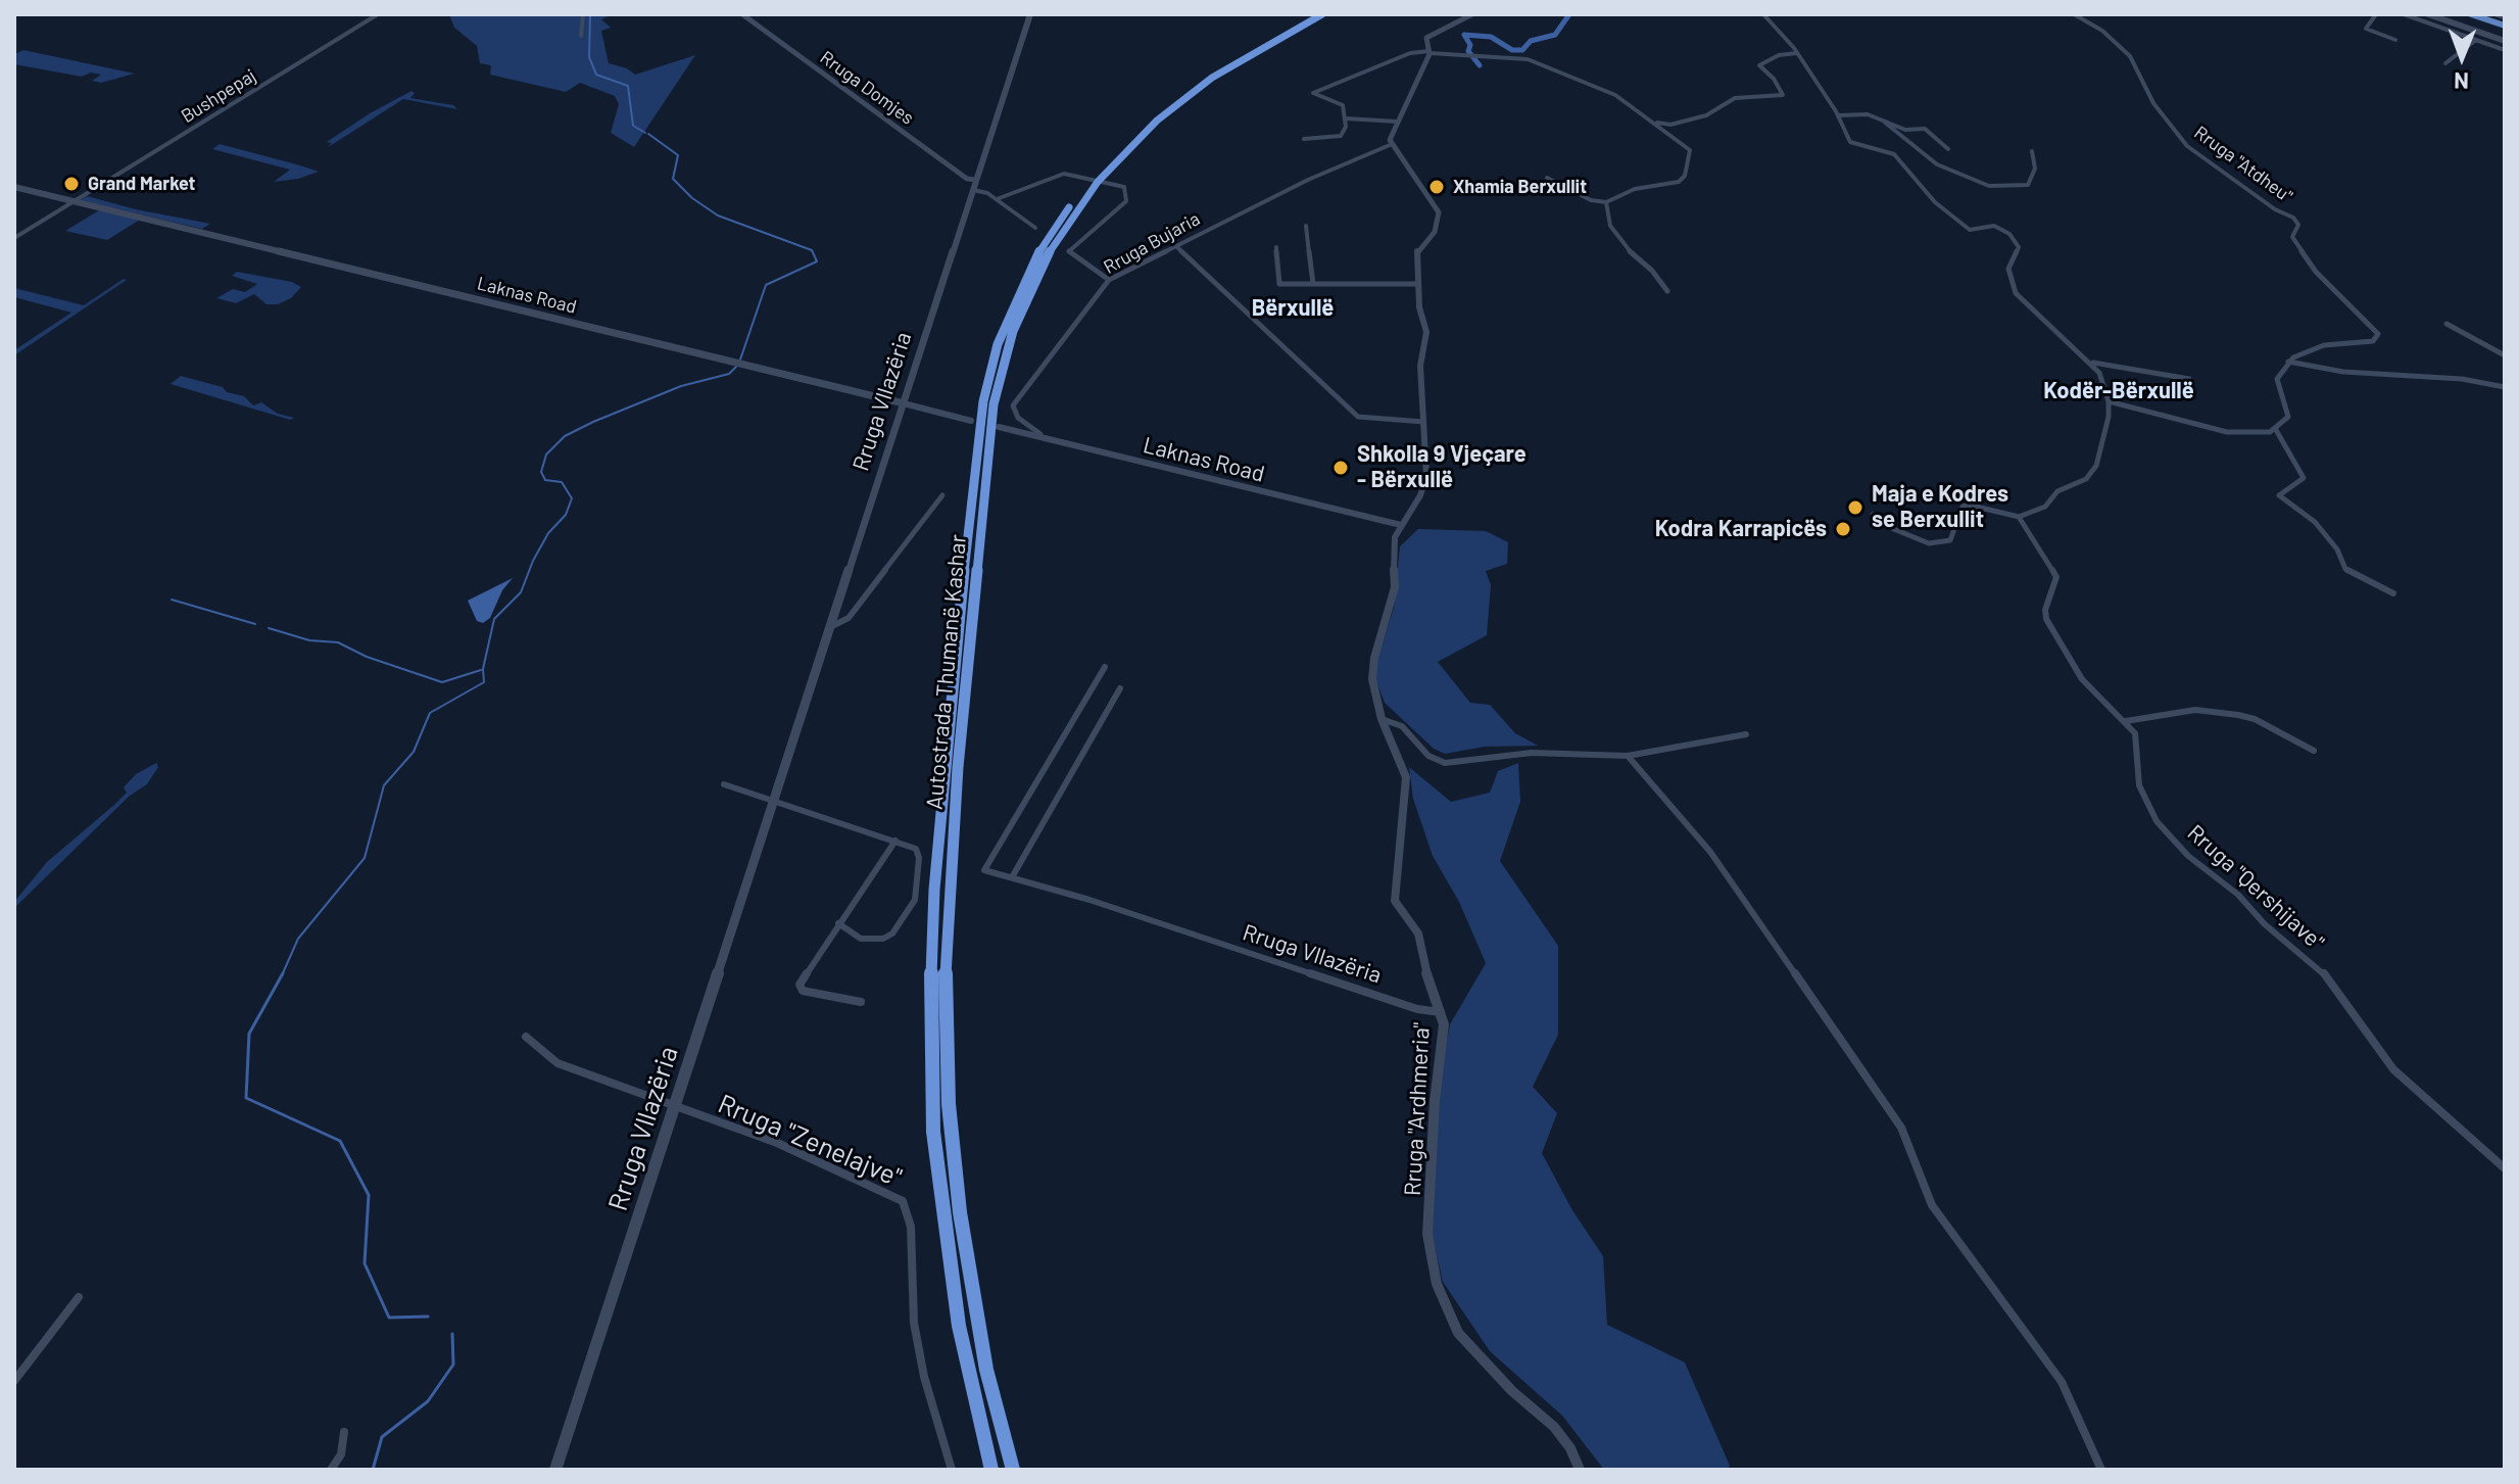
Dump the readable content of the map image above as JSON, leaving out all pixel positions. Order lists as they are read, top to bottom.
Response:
{
  "streets": {
    "highway": ["Autostrada Thumanë Kashar"],
    "main road": ["Laknas Road", "Rruga Vllazëria"],
    "street": [
      "Rruga Domjes",
      "Bushpepaj",
      "Rruga \"Atdheu\"",
      "Rruga Bujaria",
      "Rruga \"Qershijave\"",
      "Rruga \"Ardhmeria\"",
      "Rruga \"Zenelajve\""
    ]
  },
  "crossings": [
    ["Rruga Domjes", "Rruga Vllazëria"],
    ["Bushpepaj", "Laknas Road"],
    ["Rruga Bujaria", "Laknas Road"],
    ["Rruga Bujaria", "Rruga \"Ardhmeria\""],
    ["Laknas Road", "Rruga Vllazëria"],
    ["Laknas Road", "Rruga \"Ardhmeria\""],
    ["Rruga Vllazëria", "Rruga \"Ardhmeria\""],
    ["Rruga Vllazëria", "Rruga \"Zenelajve\""]
  ],
  "districts": ["Bërxullë", "Kodër-Bërxullë"],
  "places": [
    "Grand Market",
    "Xhamia Berxullit",
    "Shkolla 9 Vjeçare - Bërxullë",
    "Maja e Kodres se Berxullit",
    "Kodra Karrapicës"
  ],
  "north": "bottom"
}
